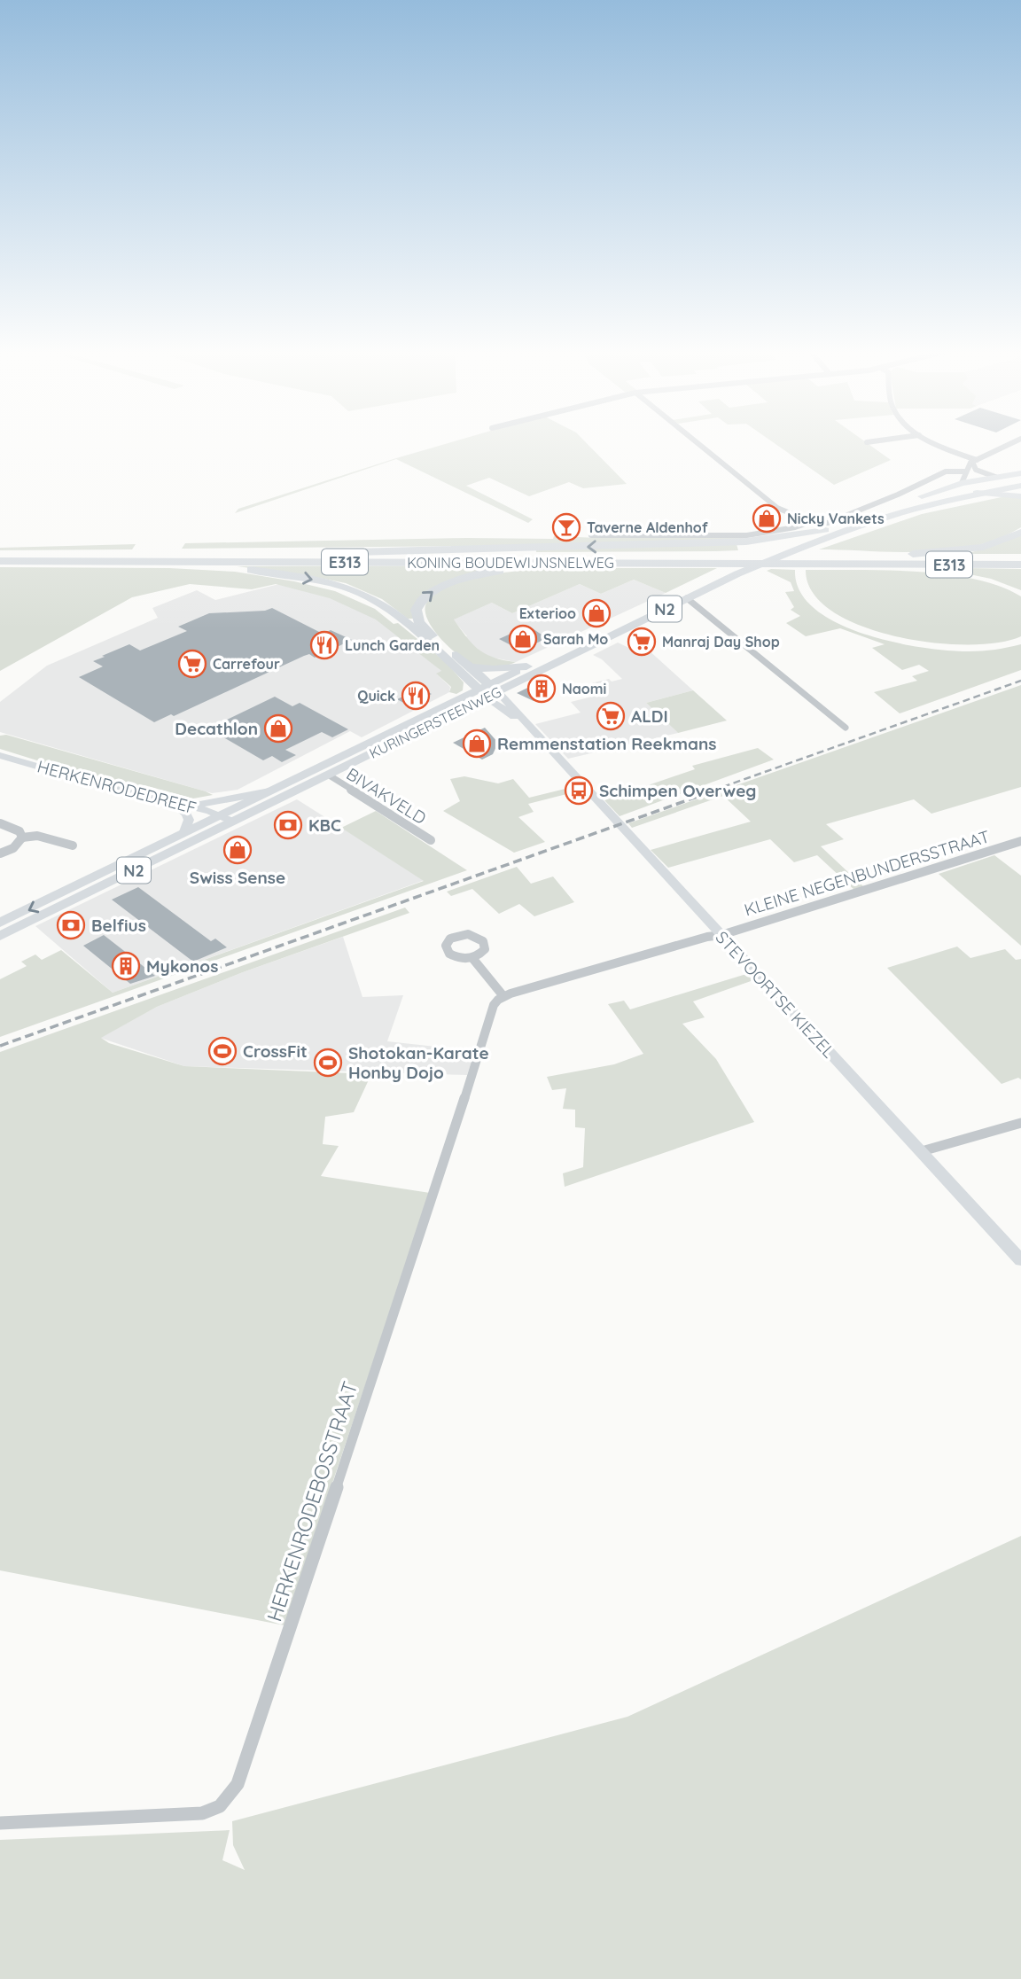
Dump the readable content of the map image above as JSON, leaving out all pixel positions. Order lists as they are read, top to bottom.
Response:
{
  "streets": {
    "highway": ["E313", "KONING BOUDEWIJNSNELWEG"],
    "main road": [
      "N2",
      "KURINGERSTEENWEG",
      "HERKENRODEDREEF",
      "STEVOORTSE KIEZEL"
    ],
    "street": ["BIVAKVELD", "KLEINE NEGENBUNDERSSTRAAT", "HERKENRODEBOSSTRAAT"]
  },
  "crossings": [
    ["KURINGERSTEENWEG", "HERKENRODEDREEF"],
    ["KURINGERSTEENWEG", "BIVAKVELD"],
    ["KURINGERSTEENWEG", "STEVOORTSE KIEZEL"],
    ["KLEINE NEGENBUNDERSSTRAAT", "STEVOORTSE KIEZEL"]
  ],
  "places": {
    "shop": [
      "Nicky Vankets",
      "Exterioo",
      "Sarah Mo",
      "Decathlon",
      "Remmenstation Reekmans",
      "Swiss Sense"
    ],
    "bar": ["Taverne Aldenhof"],
    "supermarket": ["Manraj Day Shop", "Carrefour", "ALDI"],
    "restaurant": ["Lunch Garden", "Quick"],
    "building": ["Naomi", "Mykonos"],
    "bus stop": ["Schimpen Overweg"],
    "bank": ["KBC", "Belfius"],
    "sports": ["CrossFit", "Shotokan-Karate Honby Dojo"]
  }
}
